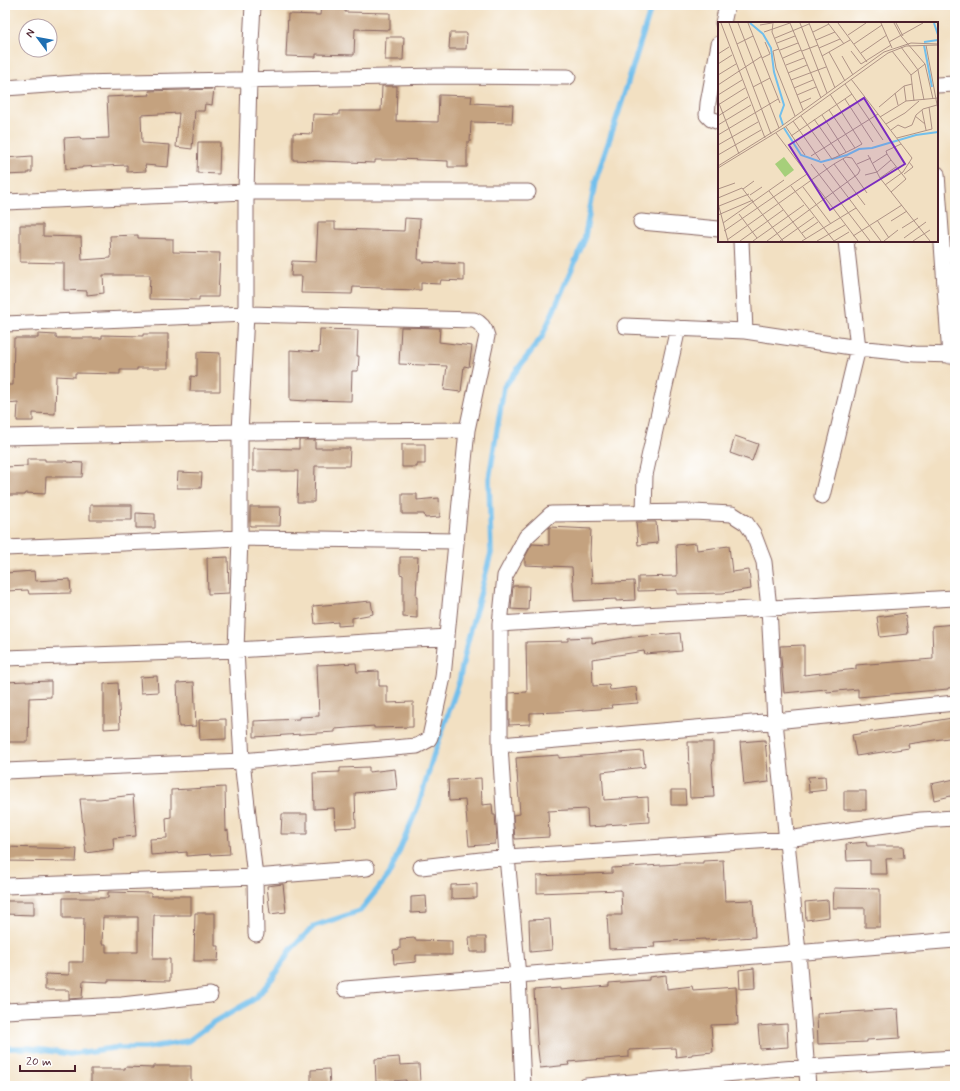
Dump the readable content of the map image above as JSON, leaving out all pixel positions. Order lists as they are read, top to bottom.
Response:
{
  "scale_bar": "20 m",
  "north": "top left"
}
